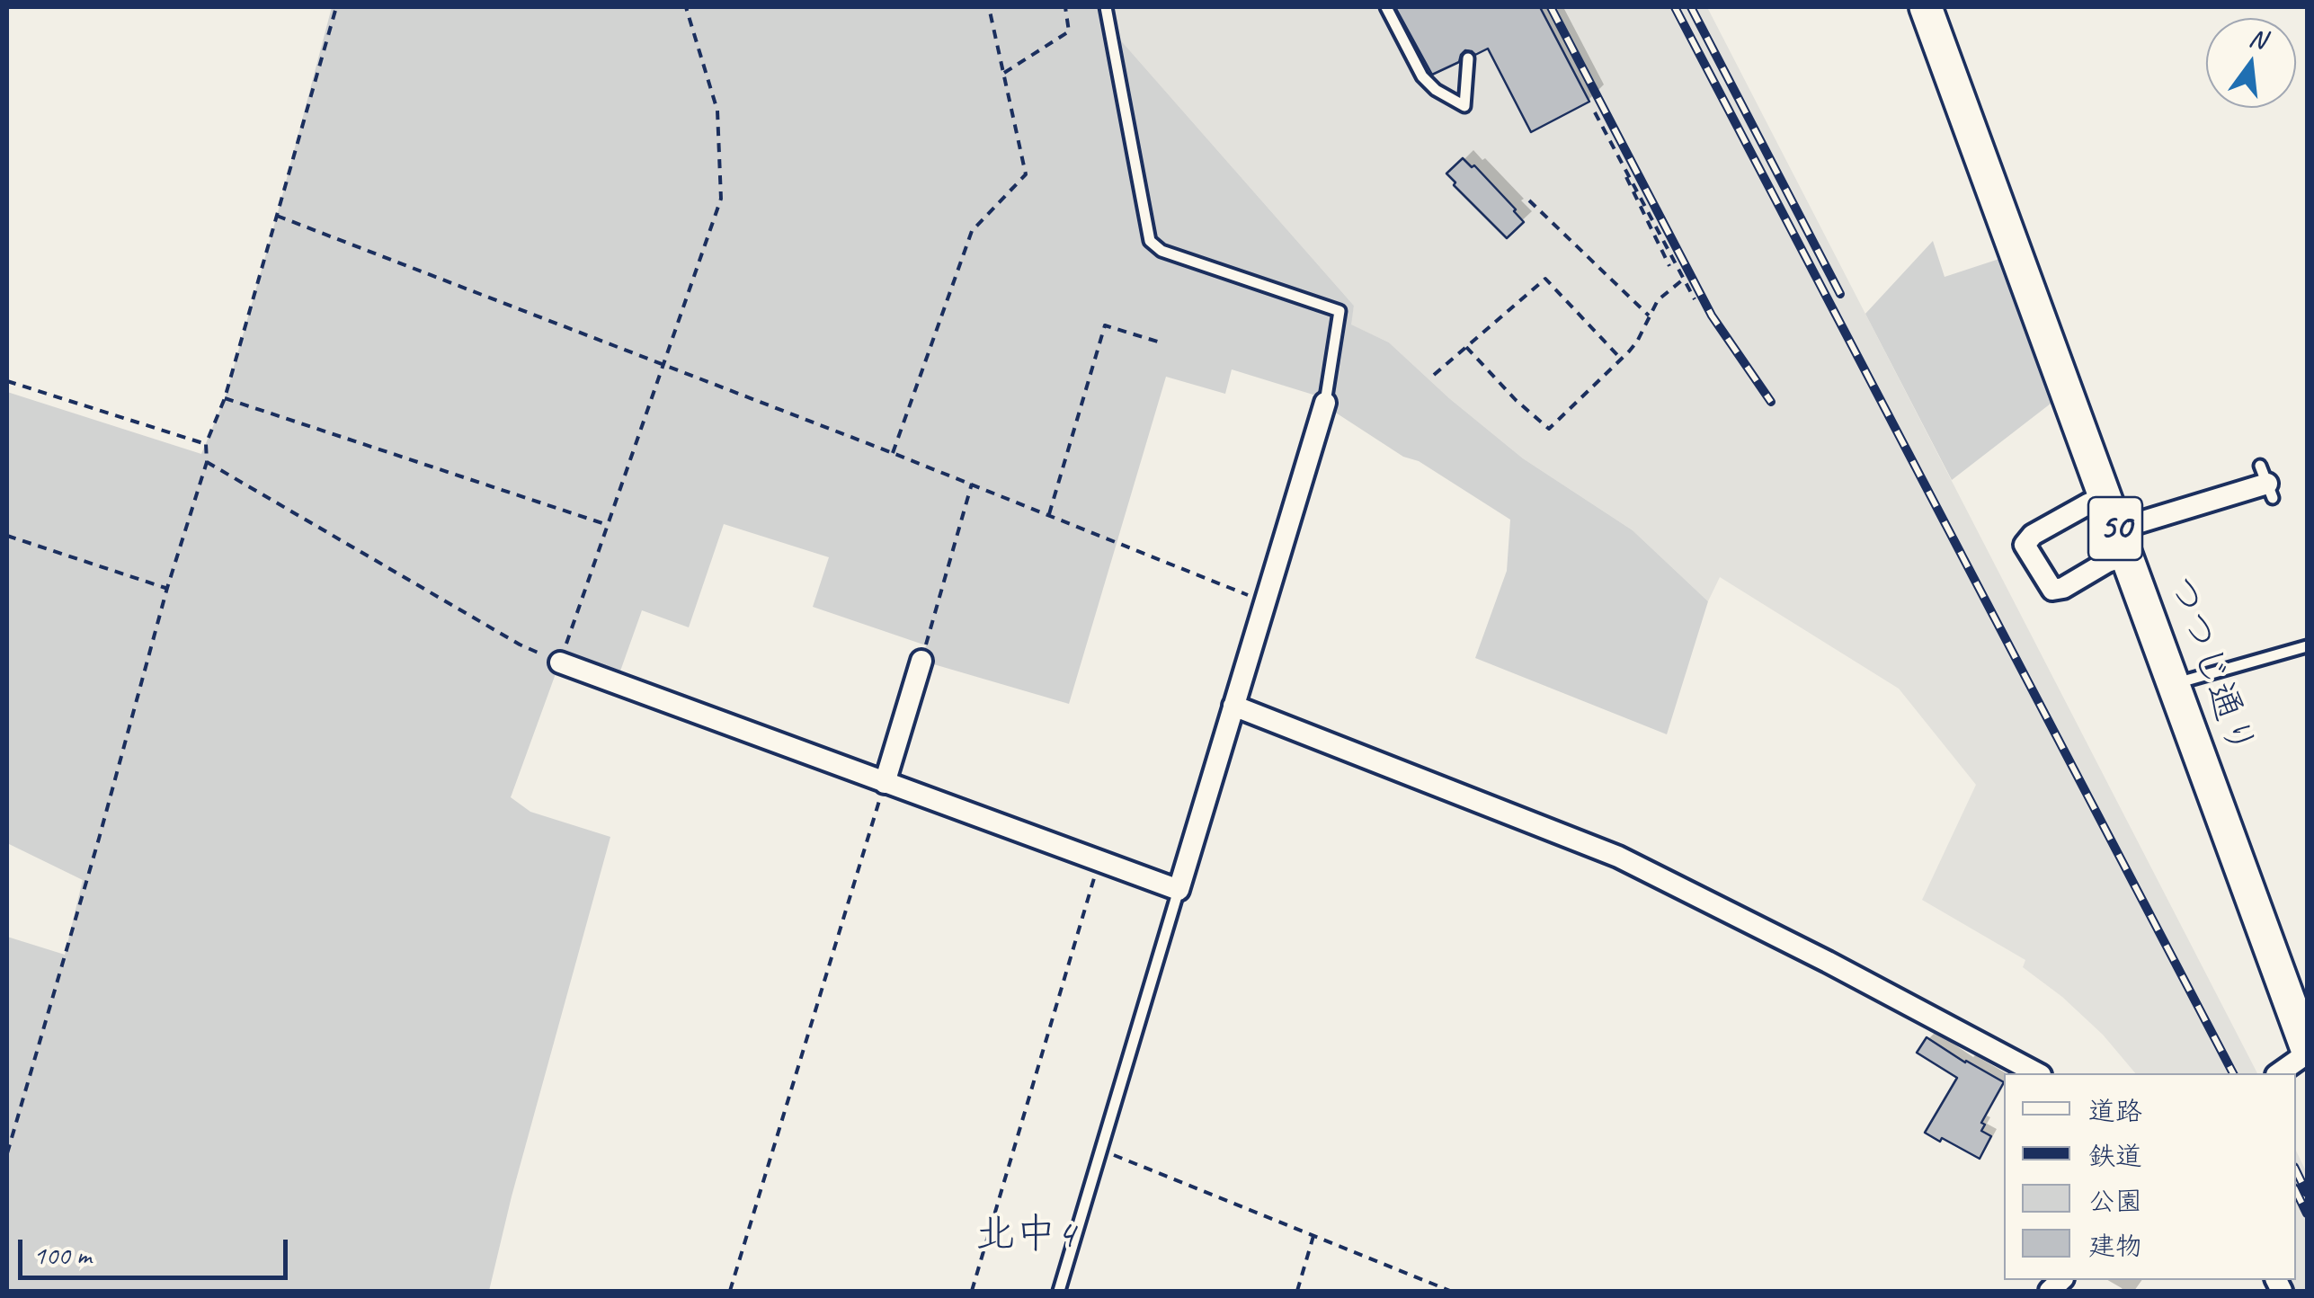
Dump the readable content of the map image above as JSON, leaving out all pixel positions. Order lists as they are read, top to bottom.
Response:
{
  "streets": {
    "main road": ["50", "つつじ通り"]
  },
  "districts": ["北中4"],
  "legend": [
    "道路",
    "鉄道",
    "公園",
    "建物"
  ],
  "scale_bar": "100 m",
  "north": "top"
}
